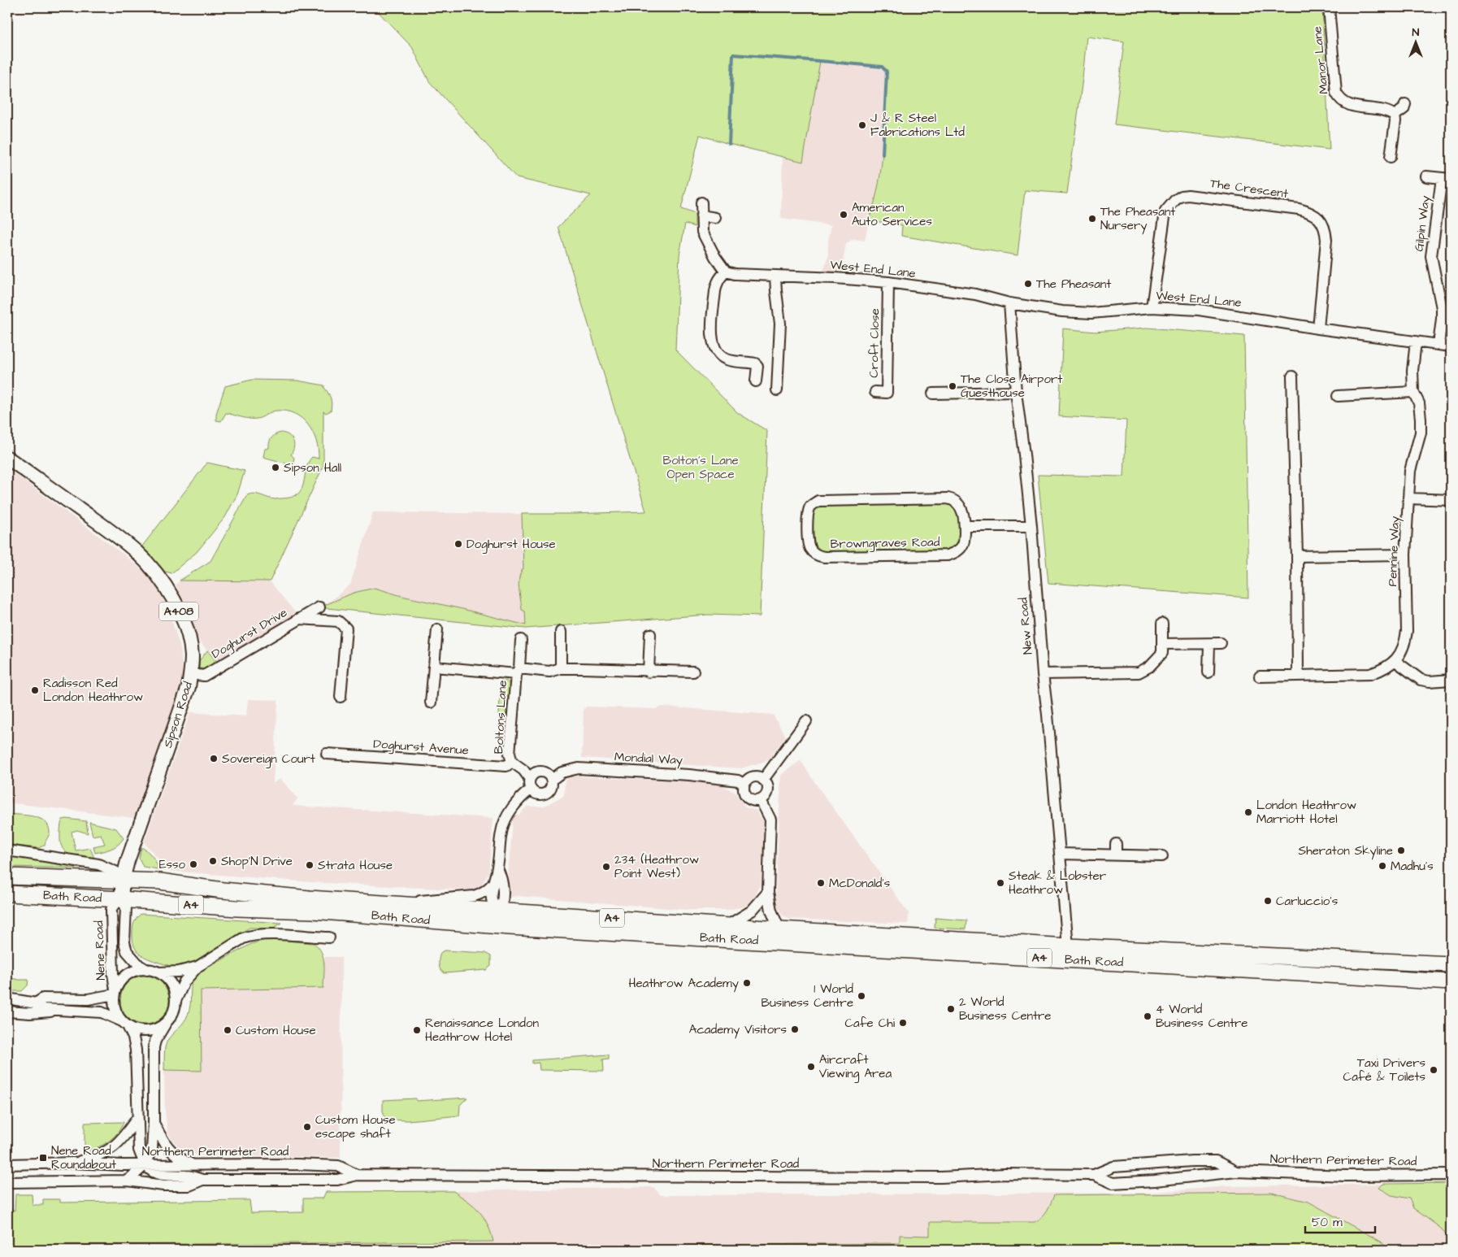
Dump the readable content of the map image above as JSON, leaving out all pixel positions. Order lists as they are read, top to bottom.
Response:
{
  "streets": {
    "highway": ["Bath Road", "A4"],
    "main road": ["A408", "Sipson Road"],
    "street": [
      "Manor Lane",
      "The Crescent",
      "Gilpin Way",
      "West End Lane",
      "Croft Close",
      "Browngraves Road",
      "Pennine Way",
      "New Road",
      "Doghurst Drive",
      "Boltons Lane",
      "Doghurst Avenue",
      "Mondial Way",
      "Nene Road",
      "Northern Perimeter Road"
    ]
  },
  "crossings": [
    ["The Crescent", "West End Lane"],
    ["Gilpin Way", "West End Lane"],
    ["West End Lane", "Croft Close"],
    ["West End Lane", "Pennine Way"],
    ["West End Lane", "New Road"],
    ["New Road", "Bath Road"],
    ["Doghurst Drive", "Sipson Road"],
    ["Sipson Road", "Bath Road"],
    ["Sipson Road", "Nene Road"],
    ["Boltons Lane", "Doghurst Avenue"],
    ["Boltons Lane", "Mondial Way"],
    ["Bath Road", "Nene Road"]
  ],
  "parks": ["Bolton's Lane Open Space"],
  "places": {
    "other": [
      "J & R Steel Fabrications Ltd",
      "American Auto Services",
      "The Pheasant Nursery",
      "The Pheasant",
      "The Close Airport Guesthouse",
      "Sipson Hall",
      "Doghurst House",
      "Radisson Red London Heathrow",
      "Sovereign Court",
      "London Heathrow Marriott Hotel",
      "Sheraton Skyline",
      "Shop'N Drive",
      "Esso",
      "Strata House",
      "Madhu's",
      "234 (Heathrow Point West)",
      "McDonald's",
      "Steak & Lobster Heathrow",
      "Carluccio's",
      "Heathrow Academy",
      "1 World Business Centre",
      "2 World Business Centre",
      "4 World Business Centre",
      "Cafe Chi",
      "Academy Visitors",
      "Custom House",
      "Renaissance London Heathrow Hotel",
      "Aircraft Viewing Area",
      "Taxi Drivers Café & Toilets",
      "Custom House escape shaft"
    ],
    "transit": ["Nene Road Roundabout"]
  },
  "scale_bar": "50 m",
  "north": "top"
}
